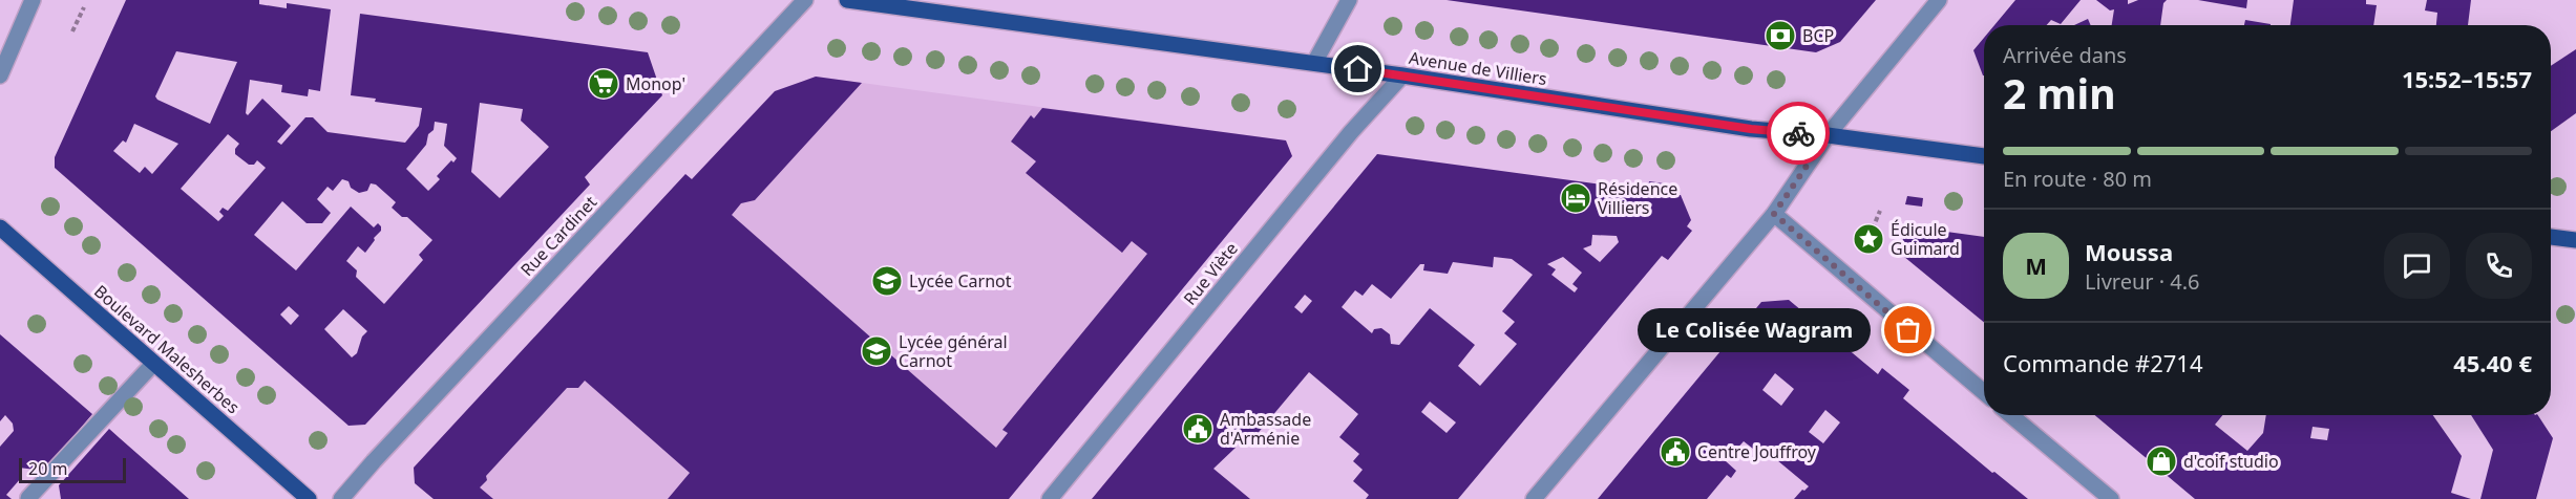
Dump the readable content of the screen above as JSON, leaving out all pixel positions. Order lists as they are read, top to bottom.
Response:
{
  "streets": {
    "main road": ["Avenue de Villiers", "Boulevard Malesherbes"],
    "street": ["Rue Cardinet", "Rue Viète"]
  },
  "crossings": [
    ["Avenue de Villiers", "Rue Viète"]
  ],
  "places": {
    "bank": ["BCP"],
    "supermarket": ["Monop'"],
    "hotel": ["Résidence Villiers"],
    "place": ["Édicule Guimard"],
    "school or university": ["Lycée Carnot", "Lycée général Carnot"],
    "other": ["Le Colisée Wagram"],
    "public building": ["Ambassade d'Arménie", "Centre Jouffroy"],
    "shop": ["d'coif studio"]
  },
  "scale_bar": "20 m",
  "page": {
    "heading": ["2 min", "Arrivée dans", "15:52–15:57"],
    "panel": [
      "Moussa",
      "Livreur · 4.6",
      "Commande #2714",
      "45.40 €"
    ],
    "bar": "En route · 80 m",
    "round": "M",
    "bubble": "Le Colisée Wagram",
    "scale": "20 m"
  }
}
